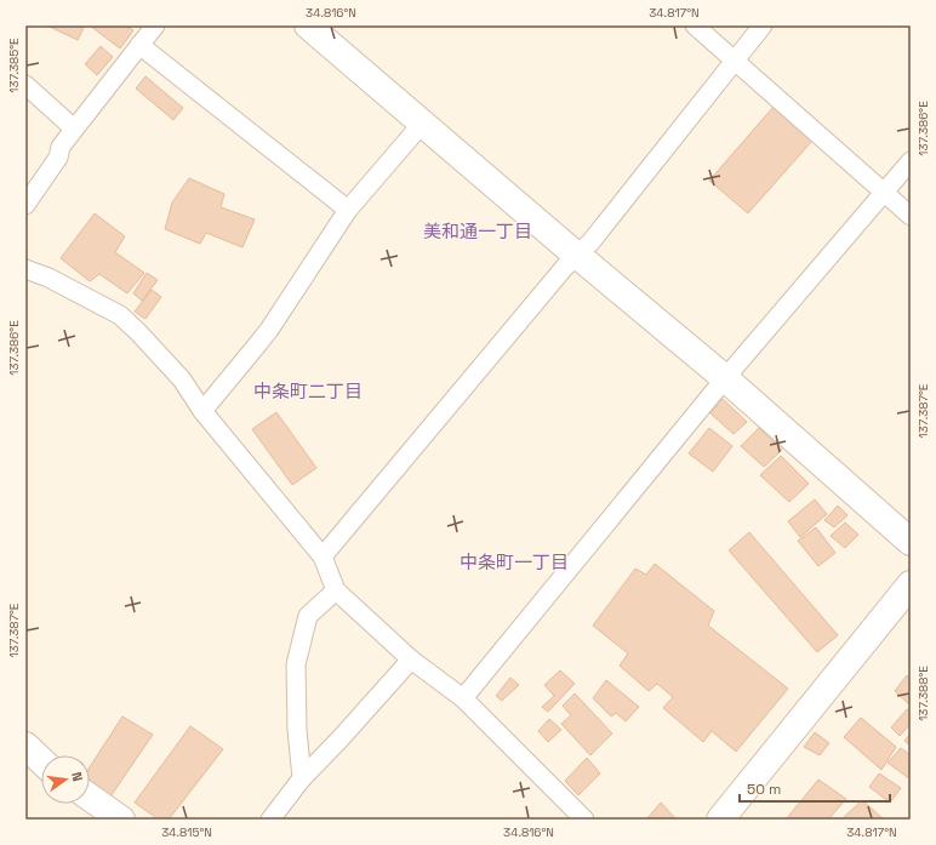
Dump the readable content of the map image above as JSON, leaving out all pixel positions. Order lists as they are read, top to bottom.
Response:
{
  "districts": ["美和通一丁目", "中条町二丁目", "中条町一丁目"],
  "scale_bar": "50 m",
  "north": "right",
  "coordinates": [
    "34.816°N",
    "34.817°N",
    "137.385°E",
    "137.386°E",
    "137.387°E",
    "137.388°E",
    "34.815°N"
  ]
}
